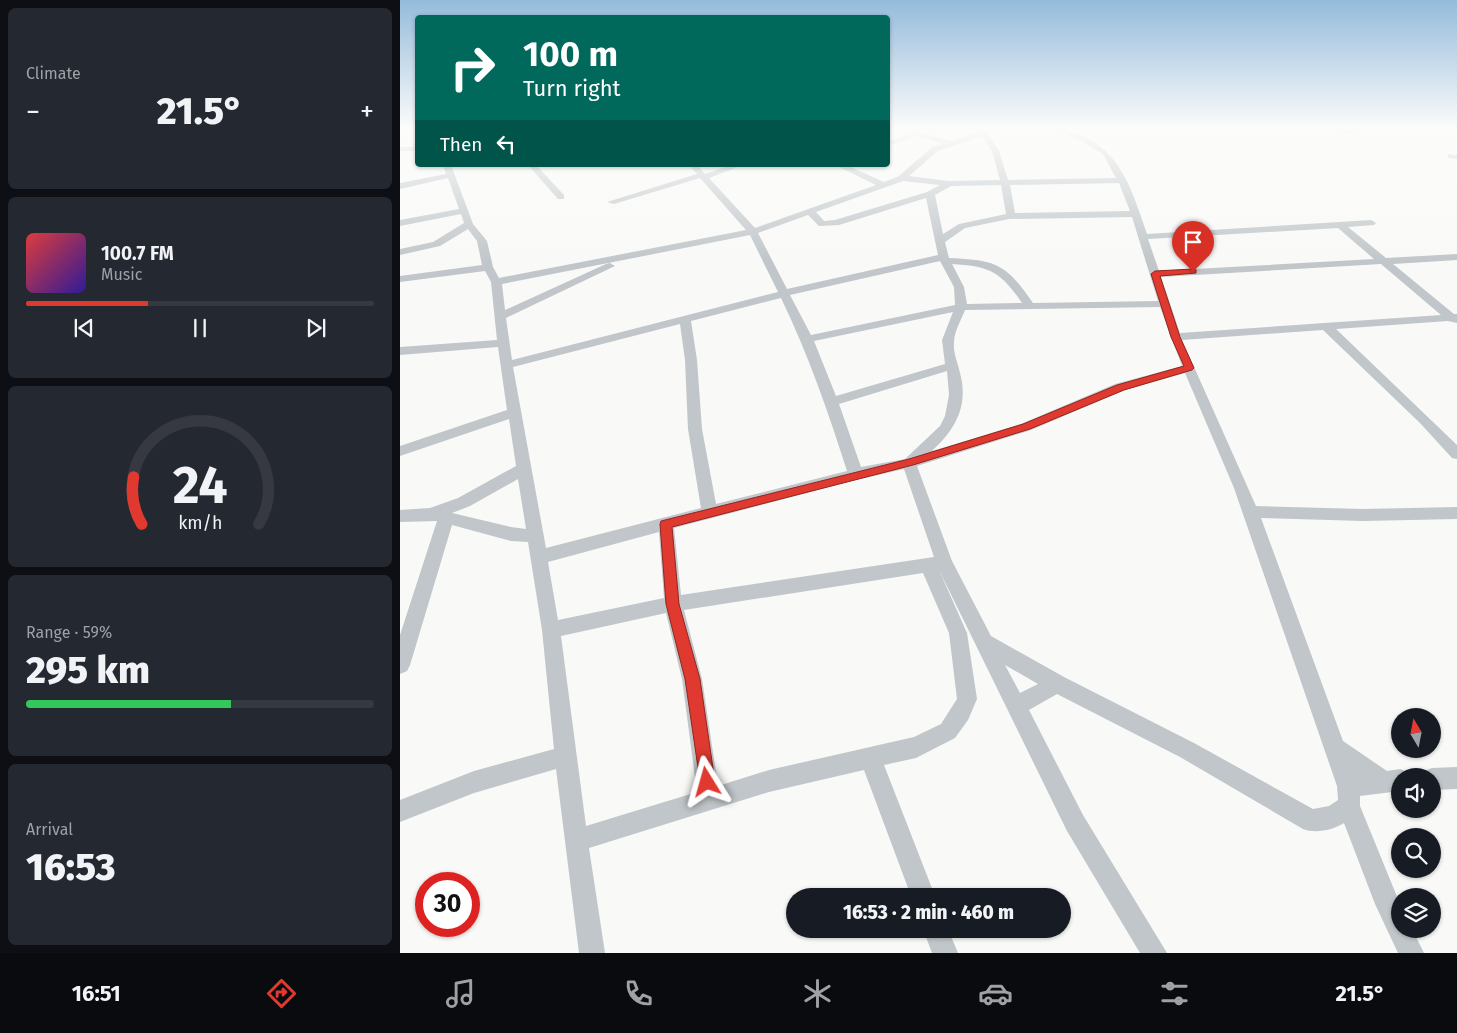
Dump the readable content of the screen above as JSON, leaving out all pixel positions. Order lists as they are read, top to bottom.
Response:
{
  "north": "top",
  "page": {
    "tile": [
      "Climate",
      ["Range · 59%", "295 km"],
      ["Arrival", "16:53"]
    ],
    "turn": ["100 m", "Turn right"],
    "heat": ["−", "21.5°", "+"],
    "then": "Then",
    "song": ["100.7 FM", "Music"],
    "limit": "30",
    "trip": "16:53 · 2 min · 460 m",
    "tabs": ["16:51", "21.5°"],
    "gauge": ["24", "km/h"]
  }
}
